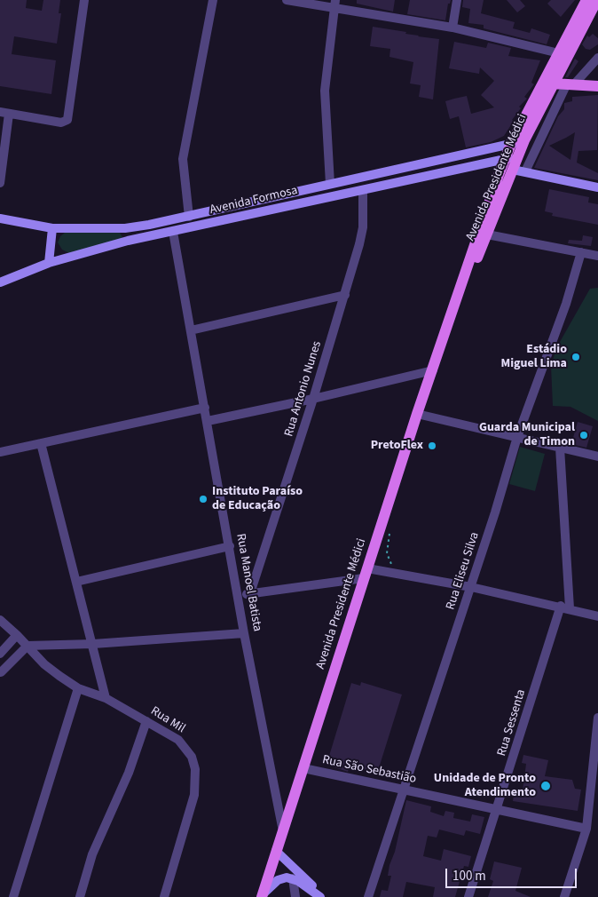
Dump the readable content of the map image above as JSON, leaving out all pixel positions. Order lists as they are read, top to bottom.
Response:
{
  "streets": {
    "main road": ["Avenida Presidente Médici", "Avenida Formosa"],
    "street": [
      "Rua Antonio Nunes",
      "Rua Eliseu Silva",
      "Rua Manoel Batista",
      "Rua Mil",
      "Rua Sessenta",
      "Rua São Sebastião"
    ]
  },
  "crossings": [
    ["Avenida Presidente Médici", "Avenida Formosa"],
    ["Avenida Presidente Médici", "Rua Manoel Batista"],
    ["Avenida Presidente Médici", "Rua São Sebastião"],
    ["Avenida Formosa", "Rua Antonio Nunes"],
    ["Avenida Formosa", "Rua Manoel Batista"],
    ["Rua Eliseu Silva", "Rua São Sebastião"],
    ["Rua Sessenta", "Rua São Sebastião"]
  ],
  "places": [
    "Estádio Miguel Lima",
    "Guarda Municipal de Timon",
    "PretoFlex",
    "Instituto Paraíso de Educação",
    "Unidade de Pronto Atendimento"
  ],
  "scale_bar": "100 m"
}
